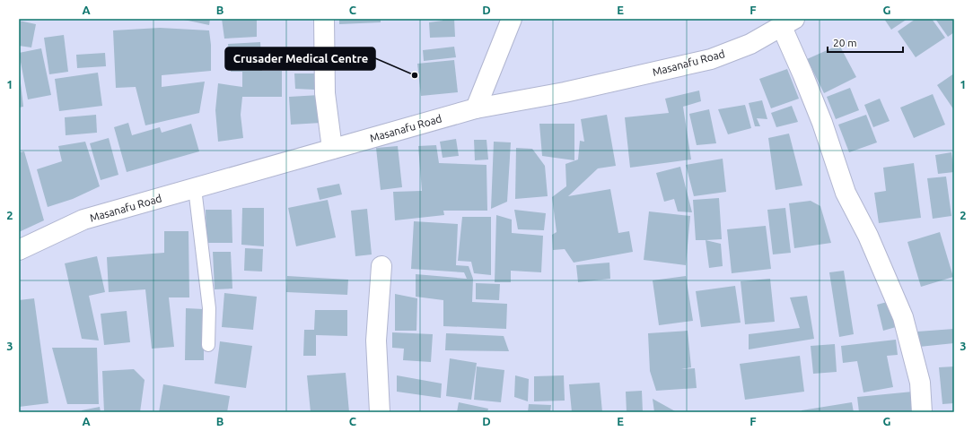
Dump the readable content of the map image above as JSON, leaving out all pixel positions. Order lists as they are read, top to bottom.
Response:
{
  "streets": {
    "street": ["Masanafu Road"]
  },
  "places": ["Crusader Medical Centre"],
  "scale_bar": "20 m",
  "grid": {
    "columns": [
      "A",
      "B",
      "C",
      "D",
      "E",
      "F",
      "G"
    ],
    "rows": ["1", "2", "3"]
  }
}
